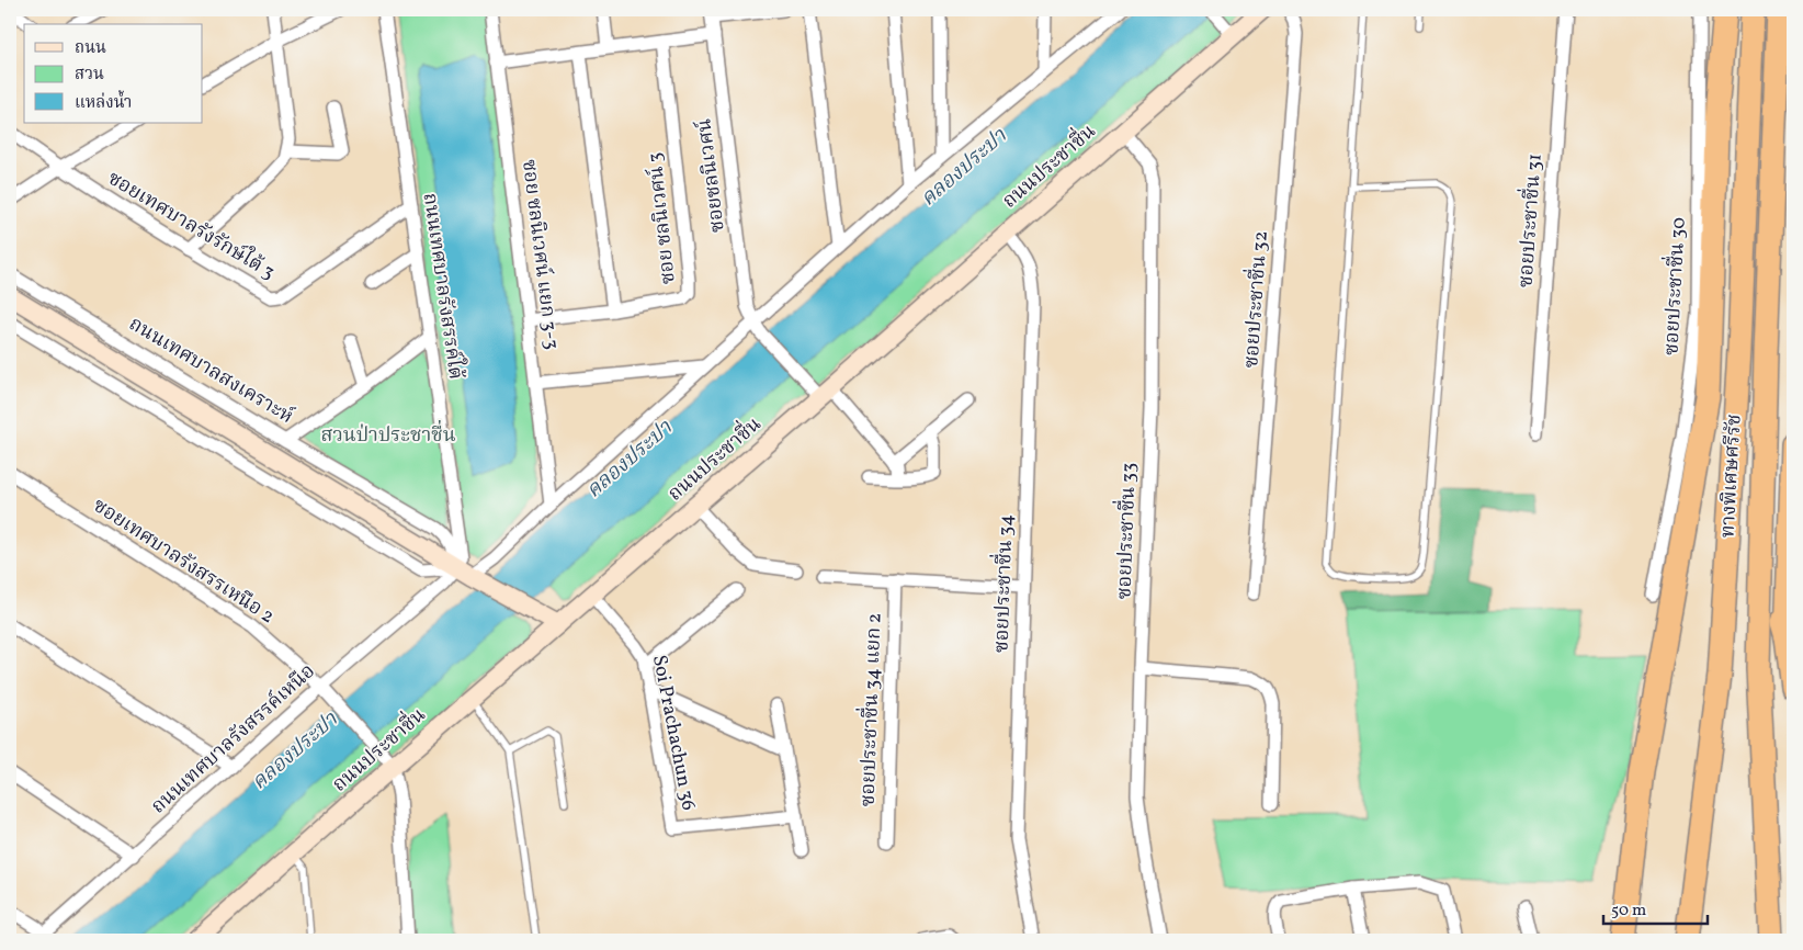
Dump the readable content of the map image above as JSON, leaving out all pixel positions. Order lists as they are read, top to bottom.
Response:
{
  "streets": {
    "highway": ["ทางพิเศษศรีรัช"],
    "main road": ["ถนนประชาชื่น"],
    "street": [
      "ซอยชลนิเวศน์",
      "ซอย ชลนิเวศน์ 3",
      "ซอยประชาชื่น 31",
      "ซอยเทศบาลรังรักษ์ใต้ 3",
      "ซอย ชลนิเวศน์ แยก 3-3",
      "ถนนเทศบาลรังสรรค์ใต้",
      "ซอยประชาชื่น 30",
      "ซอยประชาชื่น 32",
      "ถนนเทศบาลสงเคราะห์",
      "ซอยประชาชื่น 33",
      "ซอยเทศบาลรังสรรเหนือ 2",
      "ซอยประชาชื่น 34",
      "ซอยประชาชื่น 34 แยก 2",
      "Soi Prachachun 36",
      "ถนนเทศบาลรังสรรค์เหนือ"
    ]
  },
  "crossings": [
    ["ถนนประชาชื่น", "ซอยชลนิเวศน์"],
    ["ถนนประชาชื่น", "ซอยประชาชื่น 33"],
    ["ถนนประชาชื่น", "ซอยเทศบาลรังสรรเหนือ 2"],
    ["ถนนประชาชื่น", "ซอยประชาชื่น 34"],
    ["ถนนประชาชื่น", "Soi Prachachun 36"],
    ["ซอยชลนิเวศน์", "ถนนเทศบาลรังสรรค์เหนือ"],
    ["ซอย ชลนิเวศน์ 3", "ซอย ชลนิเวศน์ แยก 3-3"],
    ["ซอยเทศบาลรังรักษ์ใต้ 3", "ถนนเทศบาลรังสรรค์ใต้"],
    ["ซอย ชลนิเวศน์ แยก 3-3", "ถนนเทศบาลรังสรรค์เหนือ"],
    ["ถนนเทศบาลรังสรรค์ใต้", "ถนนเทศบาลสงเคราะห์"],
    ["ถนนเทศบาลรังสรรค์ใต้", "ถนนเทศบาลรังสรรค์เหนือ"],
    ["ถนนเทศบาลสงเคราะห์", "ถนนเทศบาลรังสรรค์เหนือ"],
    ["ซอยเทศบาลรังสรรเหนือ 2", "ถนนเทศบาลรังสรรค์เหนือ"]
  ],
  "water": ["คลองประปา"],
  "parks": ["สวนป่าประชาชื่น"],
  "legend": ["ถนน", "สวน", "แหล่งน้ำ"],
  "scale_bar": "50 m"
}
